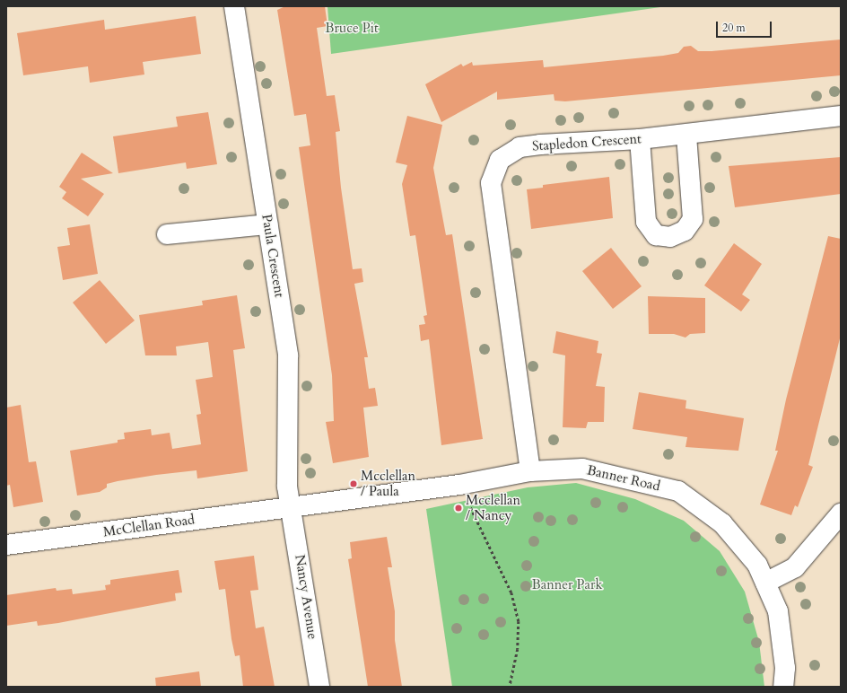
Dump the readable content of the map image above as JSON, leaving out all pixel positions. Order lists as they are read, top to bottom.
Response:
{
  "streets": {
    "street": [
      "Stapledon Crescent",
      "Paula Crescent",
      "Banner Road",
      "McClellan Road",
      "Nancy Avenue"
    ]
  },
  "crossings": [
    ["Stapledon Crescent", "Banner Road"],
    ["Paula Crescent", "Banner Road"],
    ["Paula Crescent", "McClellan Road"],
    ["Paula Crescent", "Nancy Avenue"],
    ["Banner Road", "McClellan Road"],
    ["Banner Road", "Nancy Avenue"],
    ["McClellan Road", "Nancy Avenue"]
  ],
  "parks": ["Bruce Pit", "Banner Park"],
  "places": ["Mcclellan / Paula", "Mcclellan / Nancy"],
  "scale_bar": "20 m"
}
